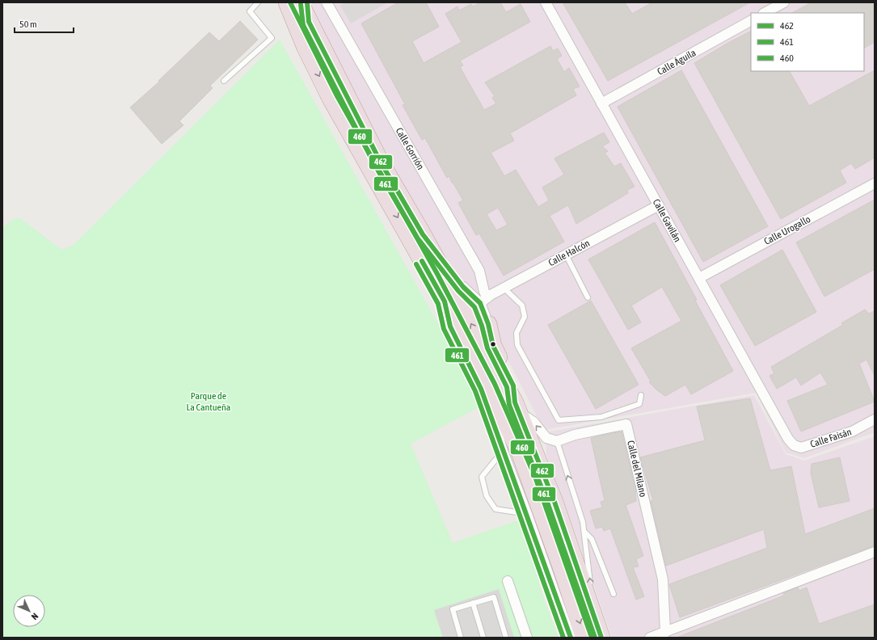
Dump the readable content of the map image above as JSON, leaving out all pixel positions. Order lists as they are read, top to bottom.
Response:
{
  "streets": {
    "street": [
      "Calle Águila",
      "Calle Gorrión",
      "Calle Gavilán",
      "Calle Urogallo",
      "Calle Halcón",
      "Calle Faisán",
      "Calle del Milano"
    ]
  },
  "crossings": [
    ["Calle Águila", "Calle Gavilán"],
    ["Calle Gorrión", "Calle Halcón"],
    ["Calle Gavilán", "Calle Urogallo"],
    ["Calle Gavilán", "Calle Halcón"],
    ["Calle Gavilán", "Calle Faisán"]
  ],
  "parks": ["Parque de La Cantueña"],
  "lines": ["transit line 462", "transit line 460", "transit line 461"],
  "legend": ["462", "461", "460"],
  "scale_bar": "50 m",
  "north": "bottom right"
}
